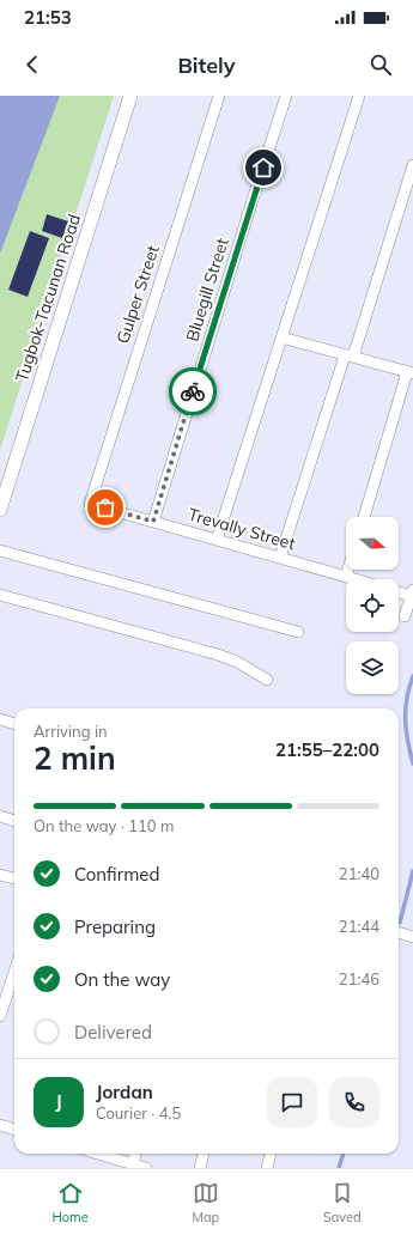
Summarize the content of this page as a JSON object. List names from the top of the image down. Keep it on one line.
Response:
{"streets":{"street":["Bluegill Street","Gulper Street","Tugbok-Tacunan Road","Trevally Street"]},"crossings":[["Bluegill Street","Trevally Street"],["Gulper Street","Trevally Street"]],"north":"right","page":{"status":"21:53","header":"Bitely","heading":["2 min","Arriving in","21:55–22:00"],"panel":["Jordan","Courier · 4.5"],"bar":"On the way · 110 m","list":[["Confirmed","21:40"],["Preparing","21:44"],["On the way","21:46"],"Delivered"],"round":"J","tabs":["Home","Map","Saved"]}}
